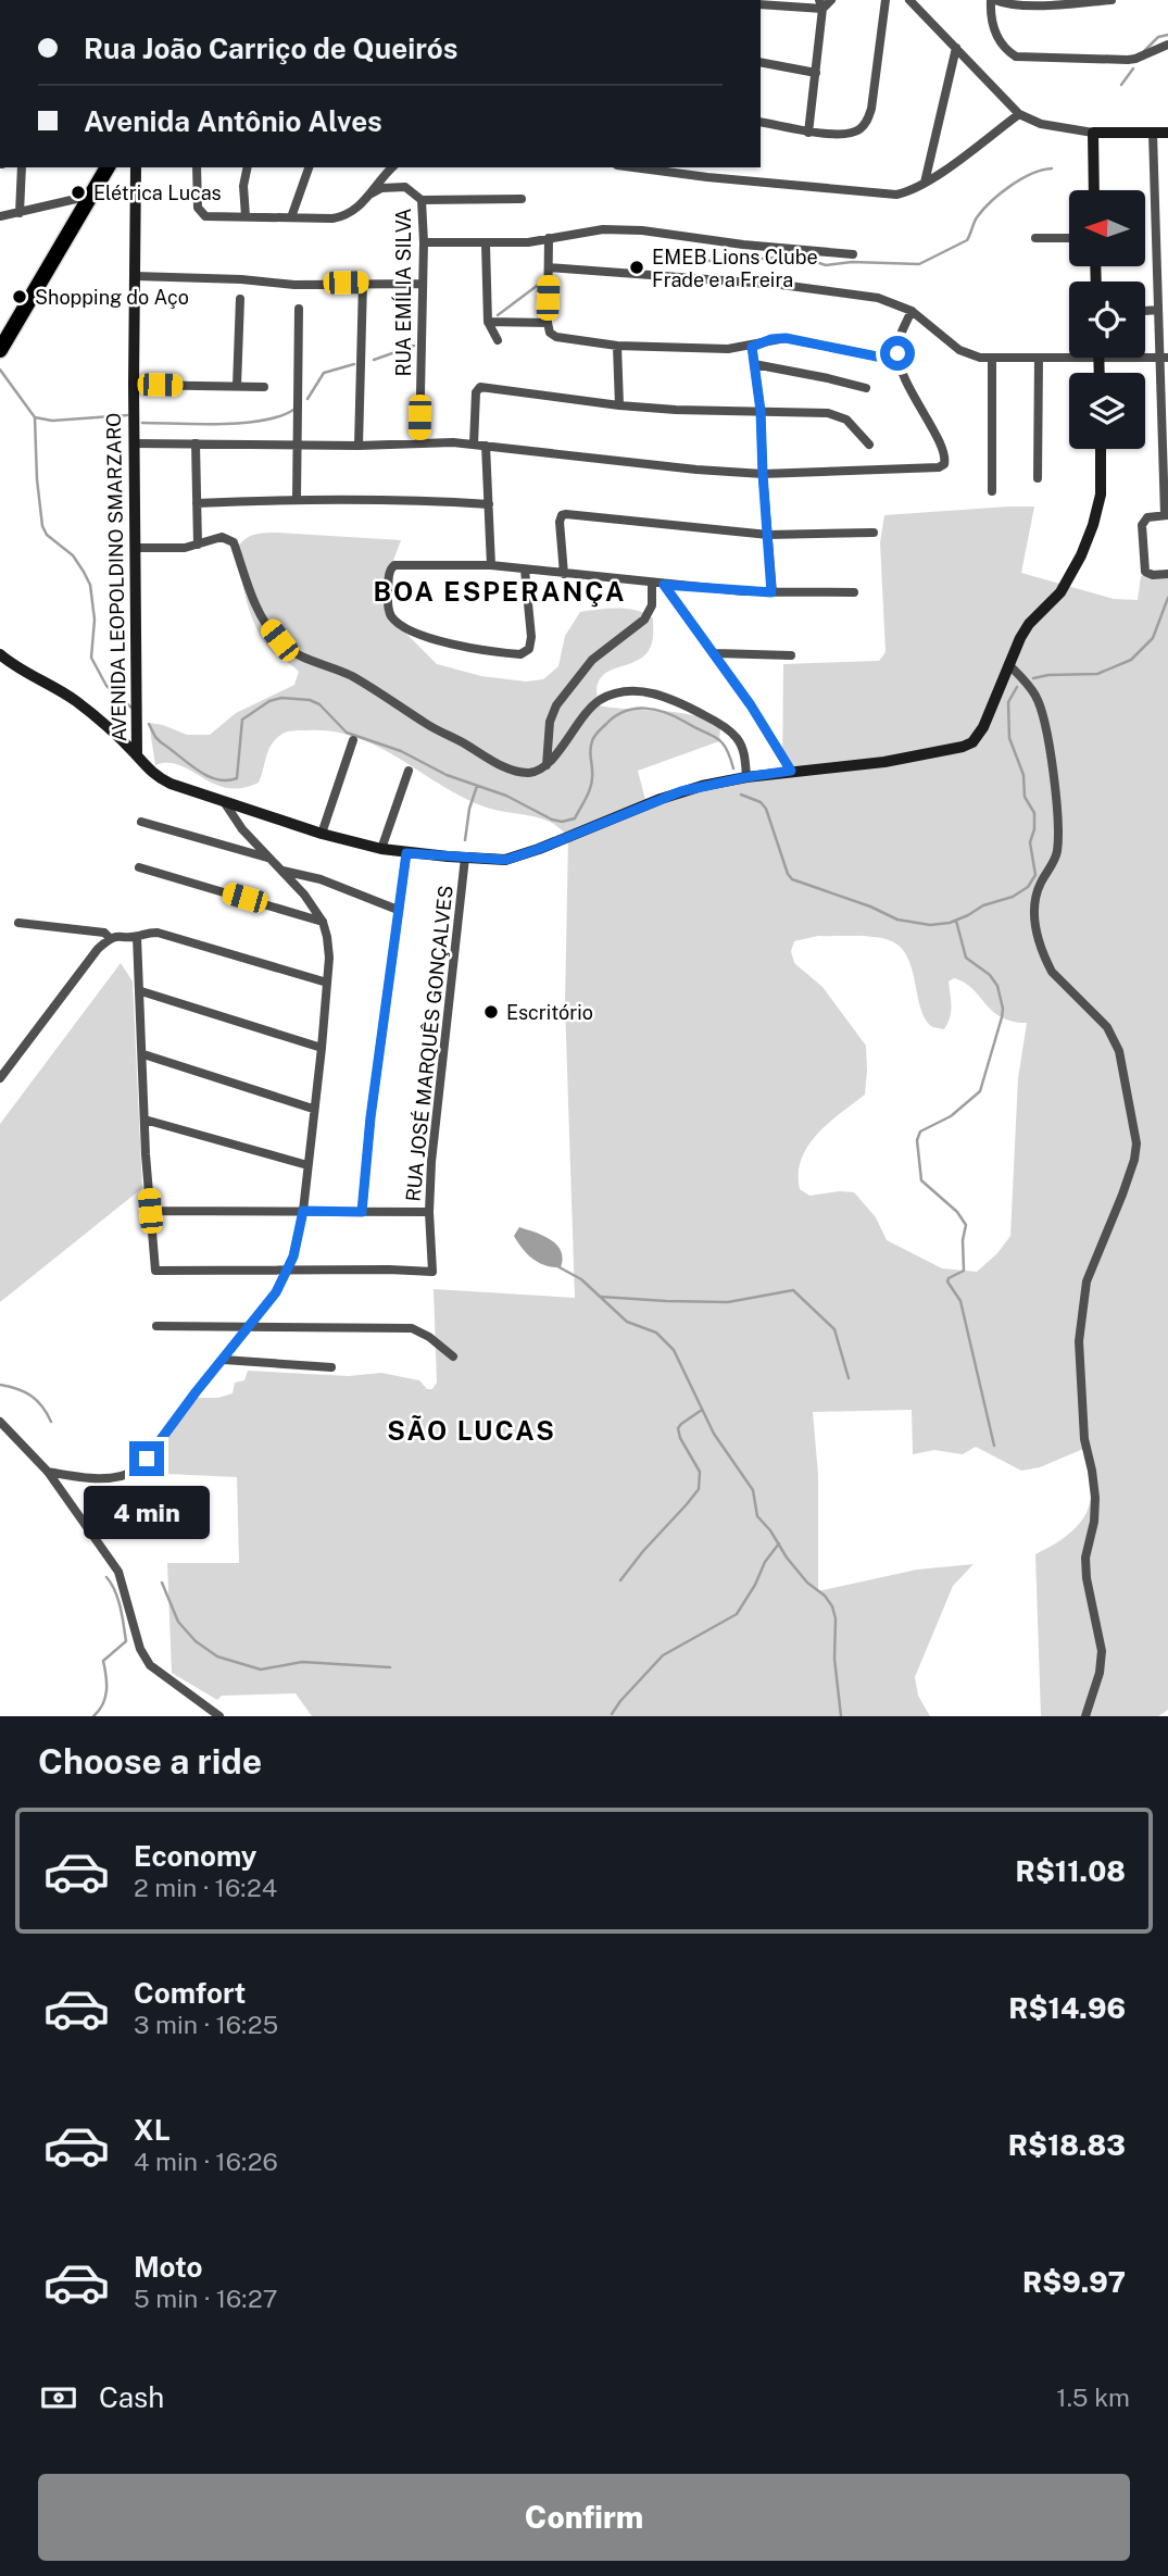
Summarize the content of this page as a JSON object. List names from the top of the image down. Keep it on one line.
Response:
{"streets":{"street":["RUA EMÍLIA SILVA","AVENIDA LEOPOLDINO SMARZARO","RUA JOSÉ MARQUÊS GONÇALVES"]},"crossings":[["AVENIDA LEOPOLDINO SMARZARO","RUA JOSÉ MARQUÊS GONÇALVES"]],"districts":["BOA ESPERANÇA","SÃO LUCAS"],"places":["Elétrica Lucas","EMEB Lions Clube Frade e a Freira","Shopping do Aço","Escritório"],"north":"left","page":{"banner":["Rua João Carriço de Queirós","Avenida Antônio Alves"],"bubble":"4 min","heading":"Choose a ride","list":[{"name":"Economy","note":"2 min · 16:24","value":"R$11.08"},{"name":"Comfort","note":"3 min · 16:25","value":"R$14.96"},{"name":"XL","note":"4 min · 16:26","value":"R$18.83"},{"name":"Moto","note":"5 min · 16:27","value":"R$9.97"}],"pay":["Cash","1.5 km"],"buttons":"Confirm"}}
